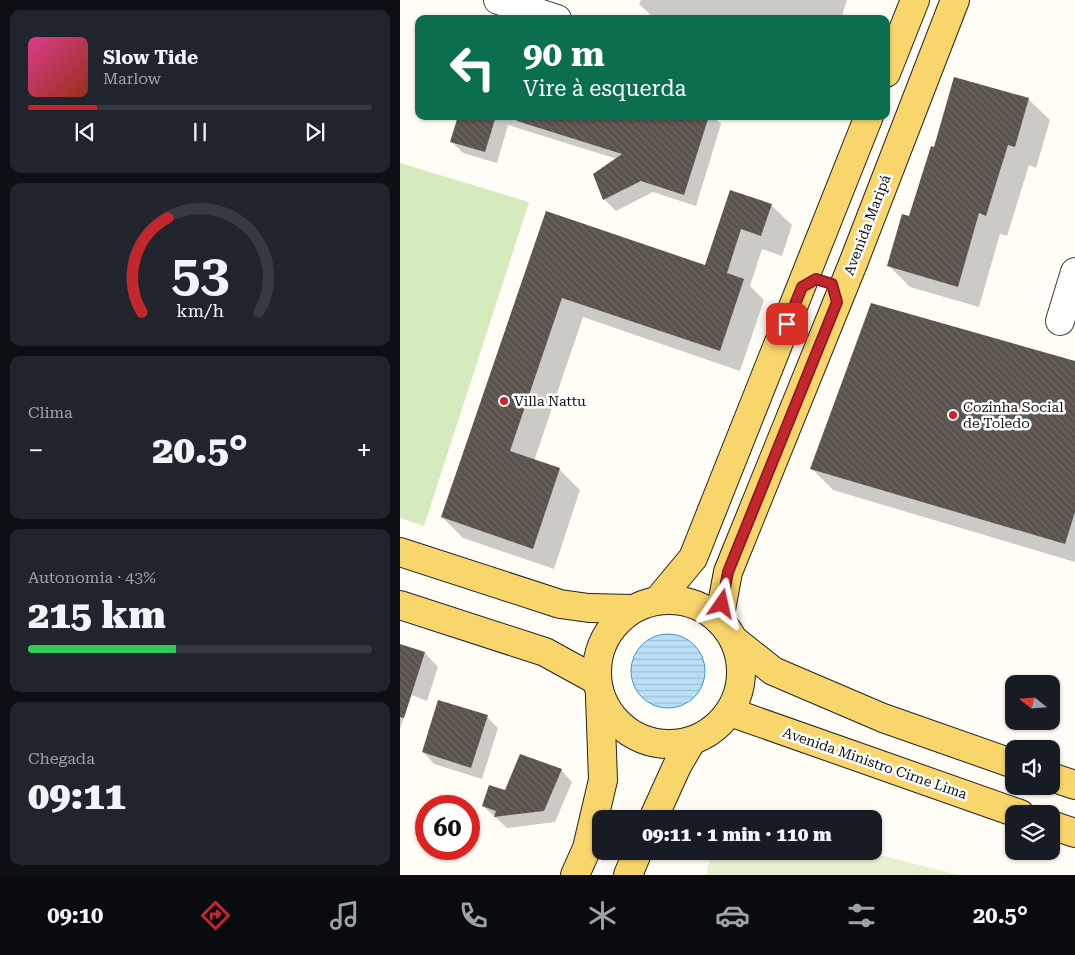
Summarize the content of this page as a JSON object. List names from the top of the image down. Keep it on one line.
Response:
{"streets":{"main road":["Avenida Maripá","Avenida Ministro Cirne Lima"]},"crossings":[["Avenida Maripá","Avenida Ministro Cirne Lima"]],"places":["Villa Nattu","Cozinha Social de Toledo"],"north":"left","page":{"turn":["90 m","Vire à esquerda"],"song":["Slow Tide","Marlow"],"tile":["Clima",["Autonomia · 43%","215 km"],["Chegada","09:11"]],"heat":["−","20.5°","+"],"limit":"60","trip":"09:11 · 1 min · 110 m","tabs":["09:10","20.5°"],"gauge":["53","km/h"]}}
